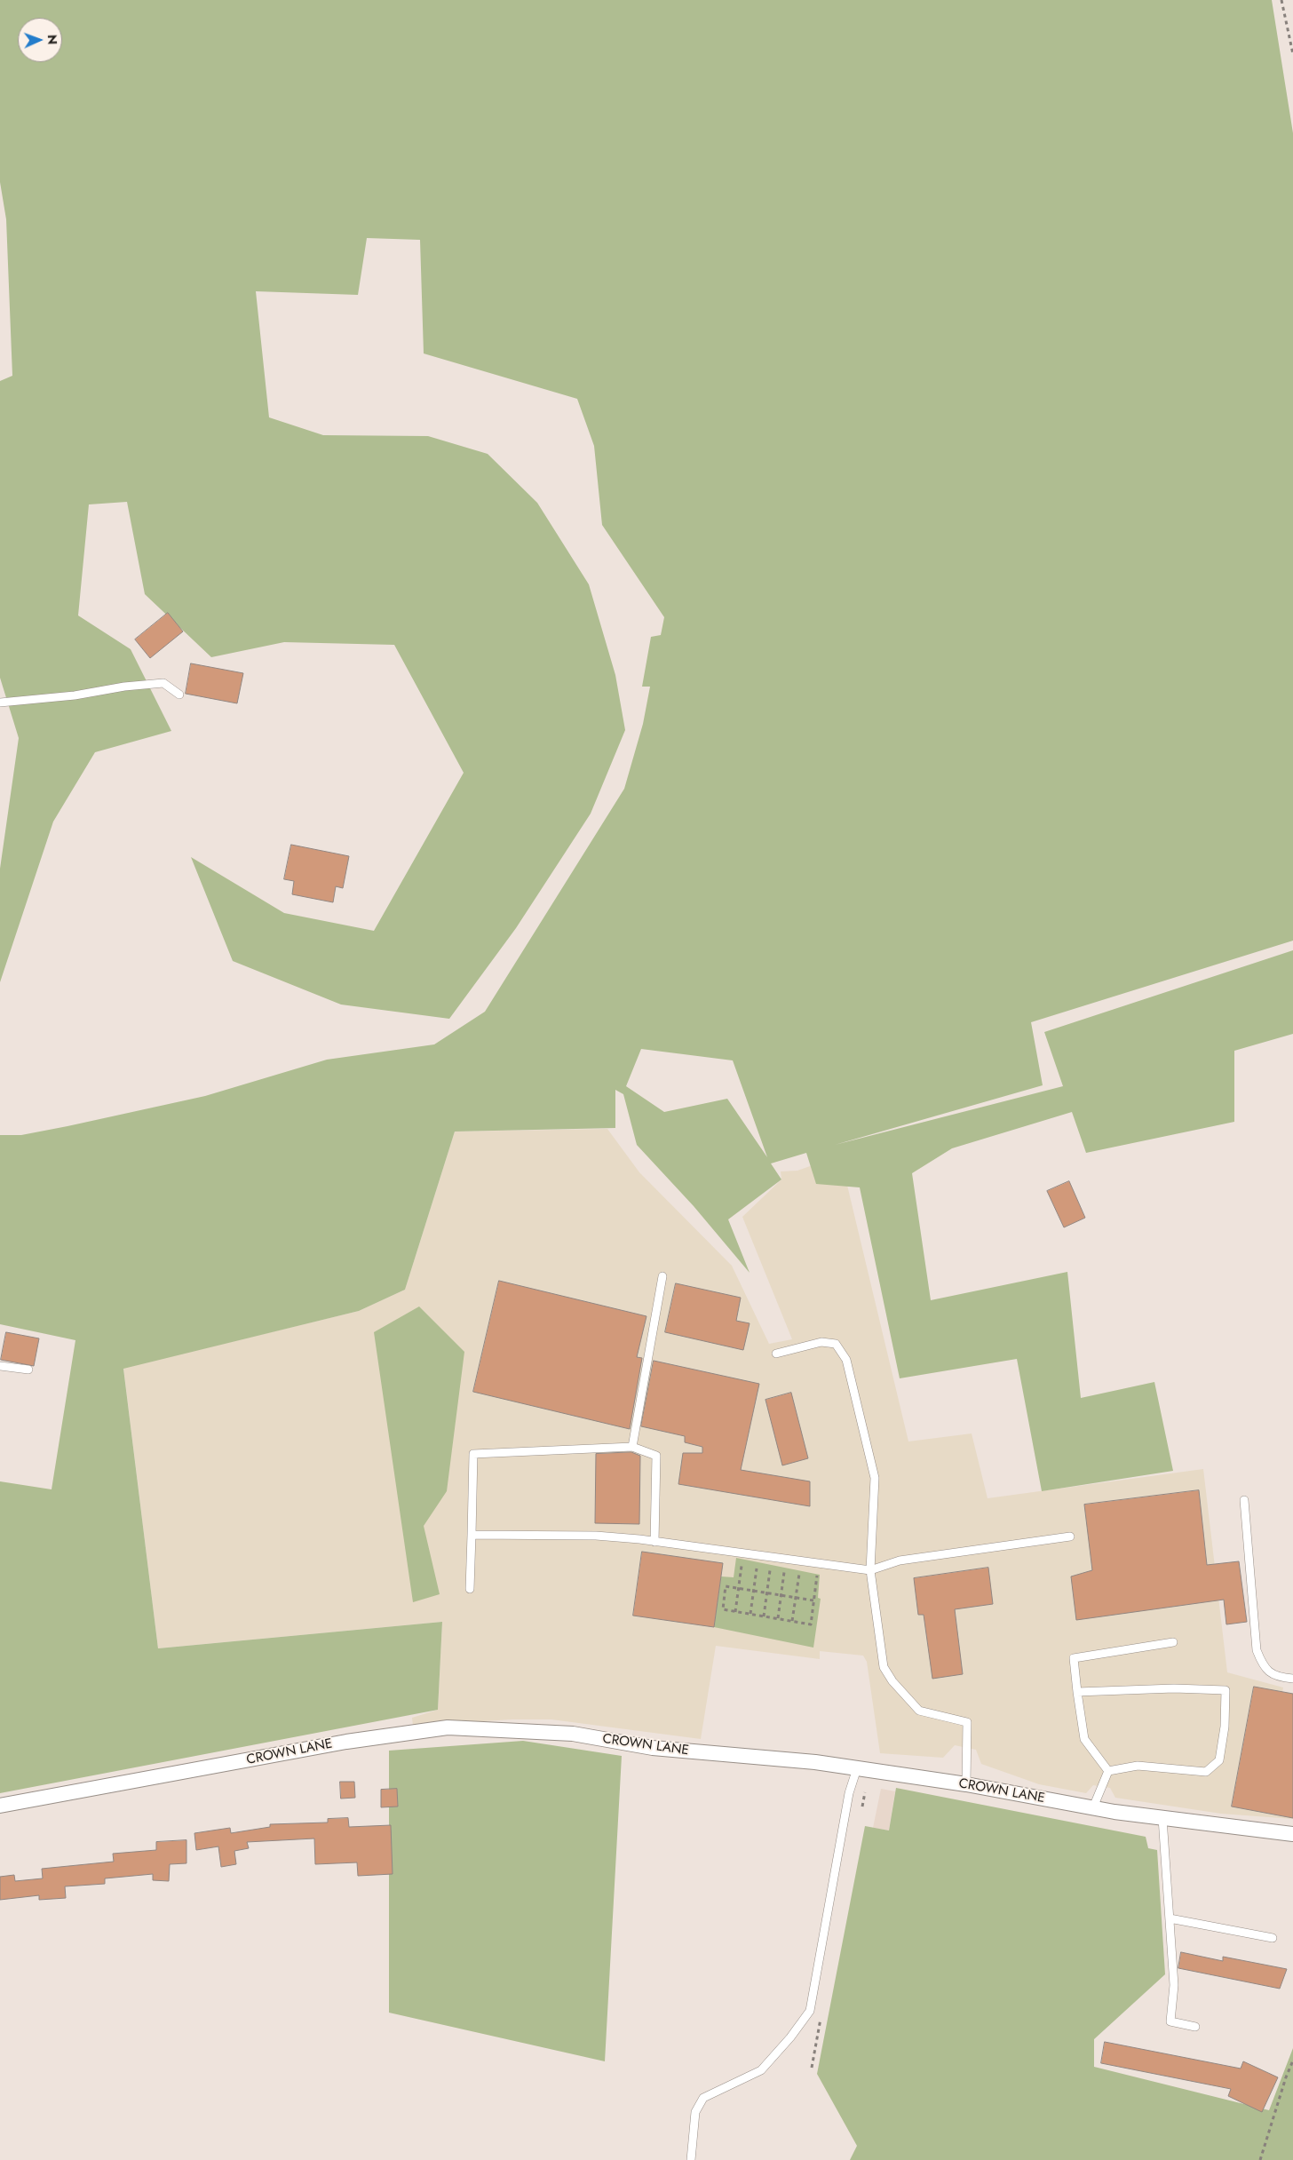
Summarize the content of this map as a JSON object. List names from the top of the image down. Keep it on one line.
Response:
{"streets":{"street":["CROWN LANE"]},"north":"right"}
